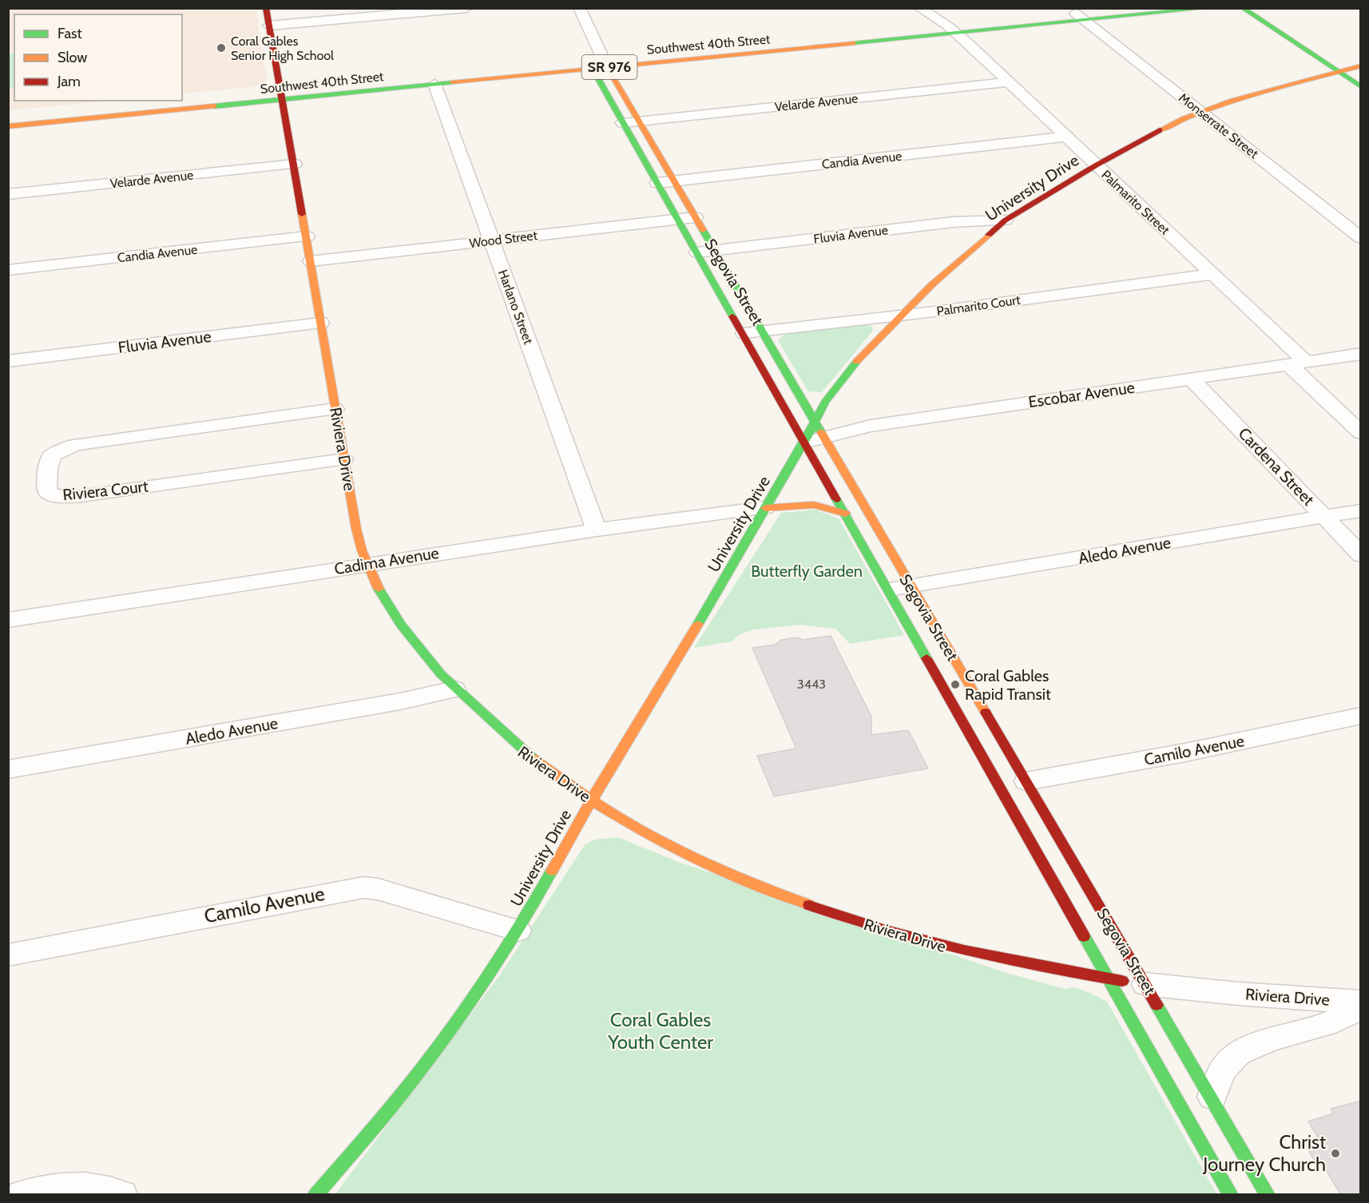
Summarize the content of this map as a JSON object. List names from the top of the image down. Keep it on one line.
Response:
{"streets":{"street":["Southwest 40th Street","SR 976","Velarde Avenue","Monserrate Street","Candia Avenue","University Drive","Palmarito Street","Fluvia Avenue","Wood Street","Segovia Street","Palmarito Court","Harlano Street","Escobar Avenue","Riviera Drive","Cardena Street","Riviera Court","Aledo Avenue","Cadima Avenue","Camilo Avenue"]},"crossings":[["Southwest 40th Street","Monserrate Street"],["Southwest 40th Street","Palmarito Street"],["Southwest 40th Street","Segovia Street"],["Southwest 40th Street","Harlano Street"],["Southwest 40th Street","Riviera Drive"],["Velarde Avenue","Palmarito Street"],["Velarde Avenue","Segovia Street"],["Velarde Avenue","Riviera Drive"],["Monserrate Street","University Drive"],["Candia Avenue","Palmarito Street"],["Candia Avenue","Segovia Street"],["Candia Avenue","Riviera Drive"],["University Drive","Palmarito Street"],["University Drive","Fluvia Avenue"],["University Drive","Segovia Street"],["University Drive","Palmarito Court"],["University Drive","Escobar Avenue"],["University Drive","Riviera Drive"],["University Drive","Cadima Avenue"],["University Drive","Camilo Avenue"],["Palmarito Street","Palmarito Court"],["Palmarito Street","Escobar Avenue"],["Fluvia Avenue","Segovia Street"],["Fluvia Avenue","Riviera Drive"],["Wood Street","Segovia Street"],["Wood Street","Harlano Street"],["Wood Street","Riviera Drive"],["Segovia Street","Palmarito Court"],["Segovia Street","Escobar Avenue"],["Segovia Street","Riviera Drive"],["Segovia Street","Aledo Avenue"],["Segovia Street","Camilo Avenue"],["Harlano Street","Cadima Avenue"],["Escobar Avenue","Cardena Street"],["Riviera Drive","Riviera Court"],["Riviera Drive","Aledo Avenue"],["Riviera Drive","Cadima Avenue"],["Cardena Street","Aledo Avenue"]],"parks":["Butterfly Garden","Coral Gables Youth Center"],"places":["Coral Gables Senior High School","Coral Gables Rapid Transit","Christ Journey Church"],"house_numbers":["3443"],"legend":["Fast","Slow","Jam"]}
